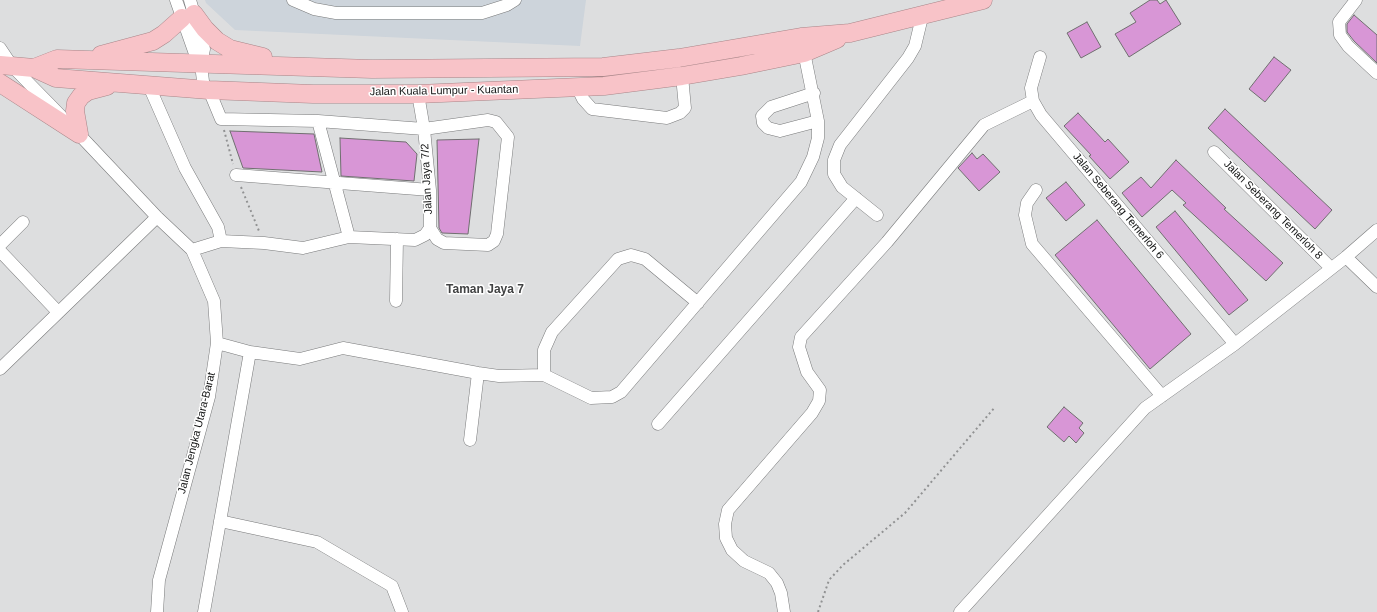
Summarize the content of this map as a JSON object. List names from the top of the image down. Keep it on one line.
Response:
{"streets":{"highway":["Jalan Kuala Lumpur - Kuantan"],"street":["Jalan Jaya 7/2","Jalan Seberang Temerloh 6","Jalan Seberang Temerloh 8","Jalan Jengka Utara-Barat"]},"crossings":[["Jalan Kuala Lumpur - Kuantan","Jalan Jaya 7/2"],["Jalan Kuala Lumpur - Kuantan","Jalan Jengka Utara-Barat"],["Jalan Jaya 7/2","Jalan Jengka Utara-Barat"]],"districts":["Taman Jaya 7"]}
